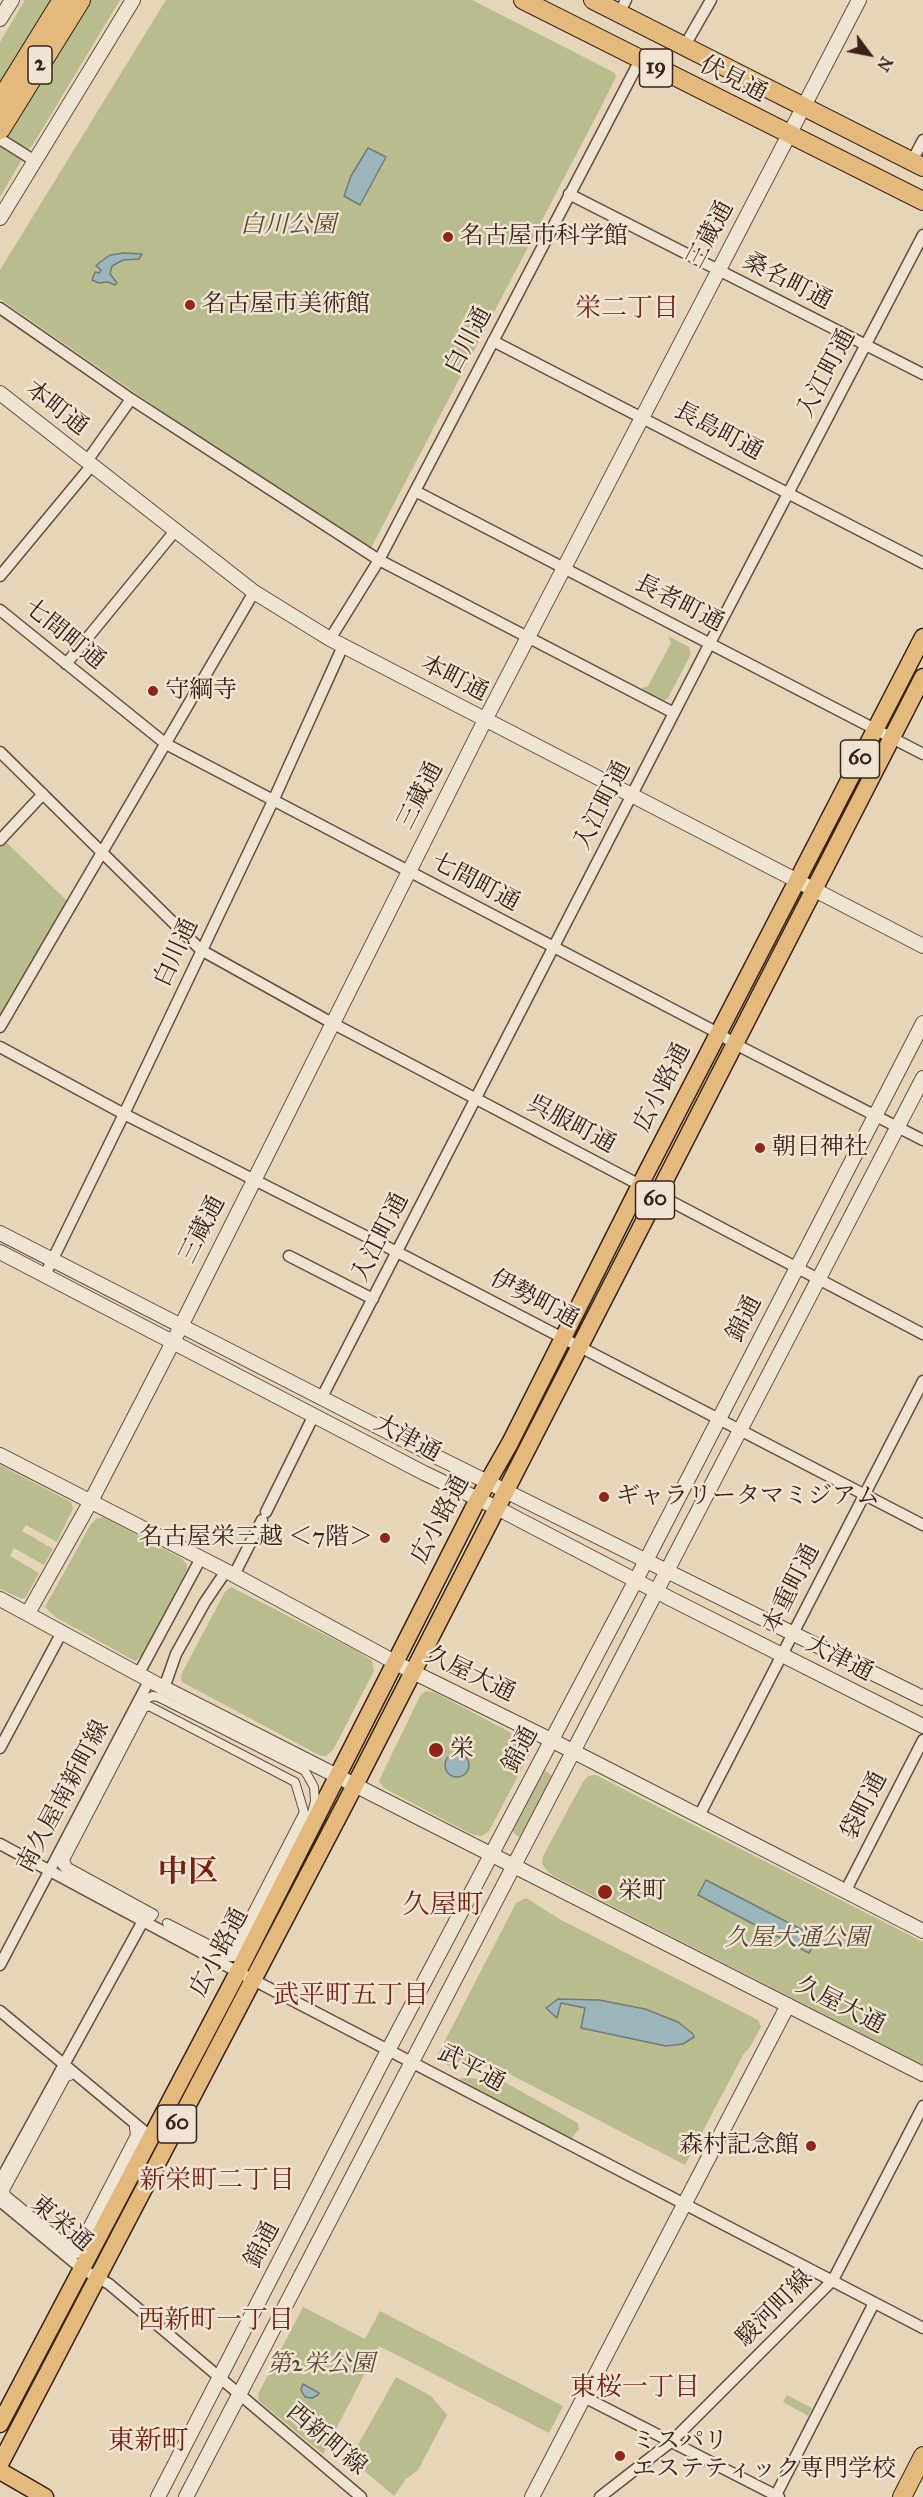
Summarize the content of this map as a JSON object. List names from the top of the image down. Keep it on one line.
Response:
{"streets":{"highway":["2","19","伏見通"],"main road":["60","広小路通"],"street":["三蔵通","桑名町通","白川通","入江町通","本町通","長島町通","長者町通","七間町通","呉服町通","伊勢町通","錦通","大津通","本重町通","久屋大通","南久屋南新町線","袋町通","武平通","東栄通","駿河町線","西新町線"]},"crossings":[["伏見通","三蔵通"],["伏見通","白川通"],["三蔵通","桑名町通"],["三蔵通","本町通"],["三蔵通","長島町通"],["三蔵通","長者町通"],["三蔵通","七間町通"],["三蔵通","呉服町通"],["三蔵通","伊勢町通"],["三蔵通","大津通"],["三蔵通","久屋大通"],["桑名町通","白川通"],["桑名町通","入江町通"],["白川通","本町通"],["白川通","長島町通"],["白川通","長者町通"],["白川通","七間町通"],["白川通","呉服町通"],["白川通","伊勢町通"],["白川通","大津通"],["入江町通","本町通"],["入江町通","長島町通"],["入江町通","長者町通"],["入江町通","七間町通"],["入江町通","呉服町通"],["入江町通","伊勢町通"],["入江町通","大津通"],["本町通","広小路通"],["長者町通","広小路通"],["七間町通","広小路通"],["七間町通","錦通"],["広小路通","呉服町通"],["広小路通","伊勢町通"],["広小路通","大津通"],["広小路通","久屋大通"],["広小路通","武平通"],["広小路通","東栄通"],["広小路通","西新町線"],["呉服町通","錦通"],["伊勢町通","錦通"],["伊勢町通","本重町通"],["錦通","大津通"],["錦通","久屋大通"],["錦通","武平通"],["錦通","西新町線"],["大津通","本重町通"],["本重町通","久屋大通"],["久屋大通","南久屋南新町線"],["久屋大通","袋町通"],["南久屋南新町線","武平通"],["武平通","駿河町線"],["東栄通","西新町線"]],"districts":["栄二丁目","中区","久屋町","武平町五丁目","新栄町二丁目","西新町一丁目","東桜一丁目","東新町"],"parks":["白川公園","久屋大通公園","第2栄公園"],"places":["名古屋市科学館","名古屋市美術館","守綱寺","朝日神社","ギャラリータマミジアム","名古屋栄三越 ＜7階＞","栄","栄町","森村記念館","ミスパリ エステティック専門学校"],"north":"bottom right"}
